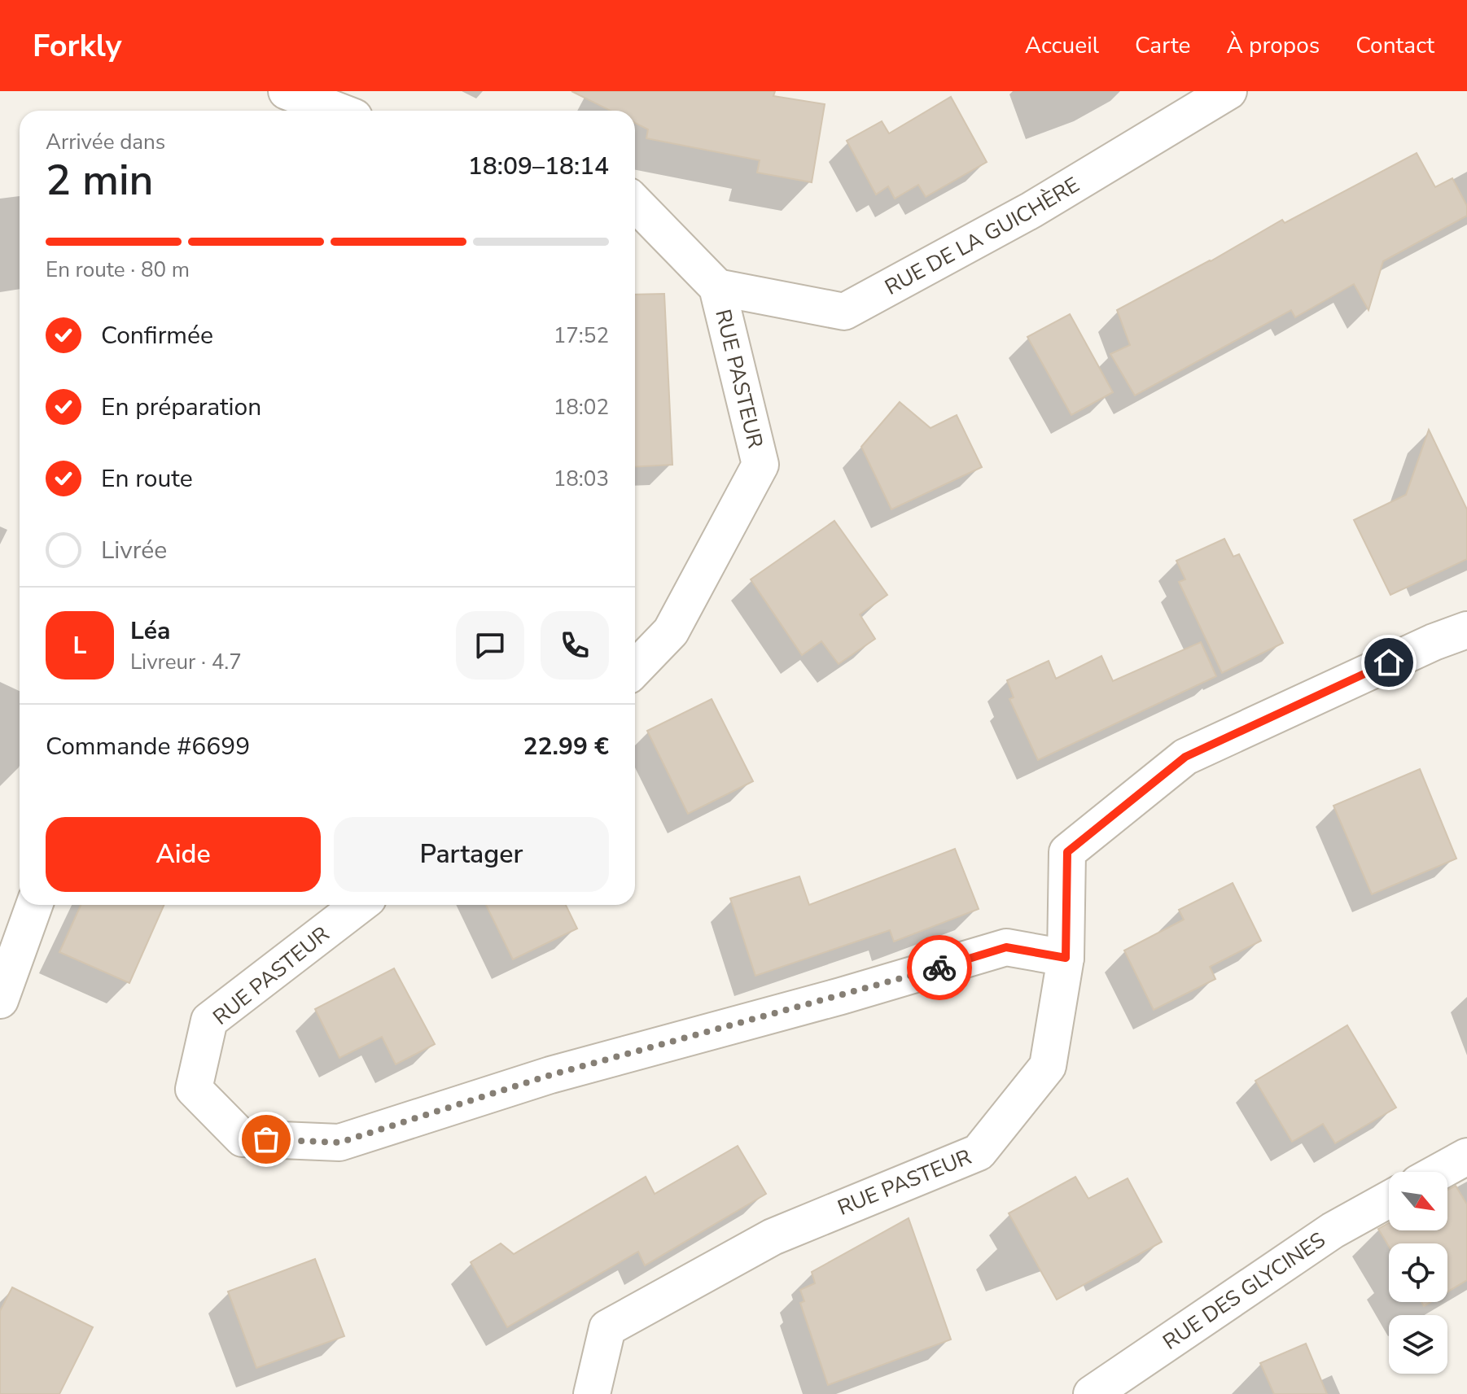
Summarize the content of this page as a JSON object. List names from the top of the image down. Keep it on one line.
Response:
{"streets":{"street":["RUE DE LA GUICHÈRE","RUE PASTEUR","RUE DES GLYCINES"]},"crossings":[["RUE DE LA GUICHÈRE","RUE PASTEUR"]],"north":"bottom right","page":{"header":"Forkly","nav":["Accueil","Carte","À propos","Contact"],"heading":["2 min","Arrivée dans","18:09–18:14"],"panel":["Léa","Livreur · 4.7","Commande #6699","22.99 €"],"bar":"En route · 80 m","list":[["Confirmée","17:52"],["En préparation","18:02"],["En route","18:03"],"Livrée"],"round":"L","buttons":["Aide","Partager"]}}
